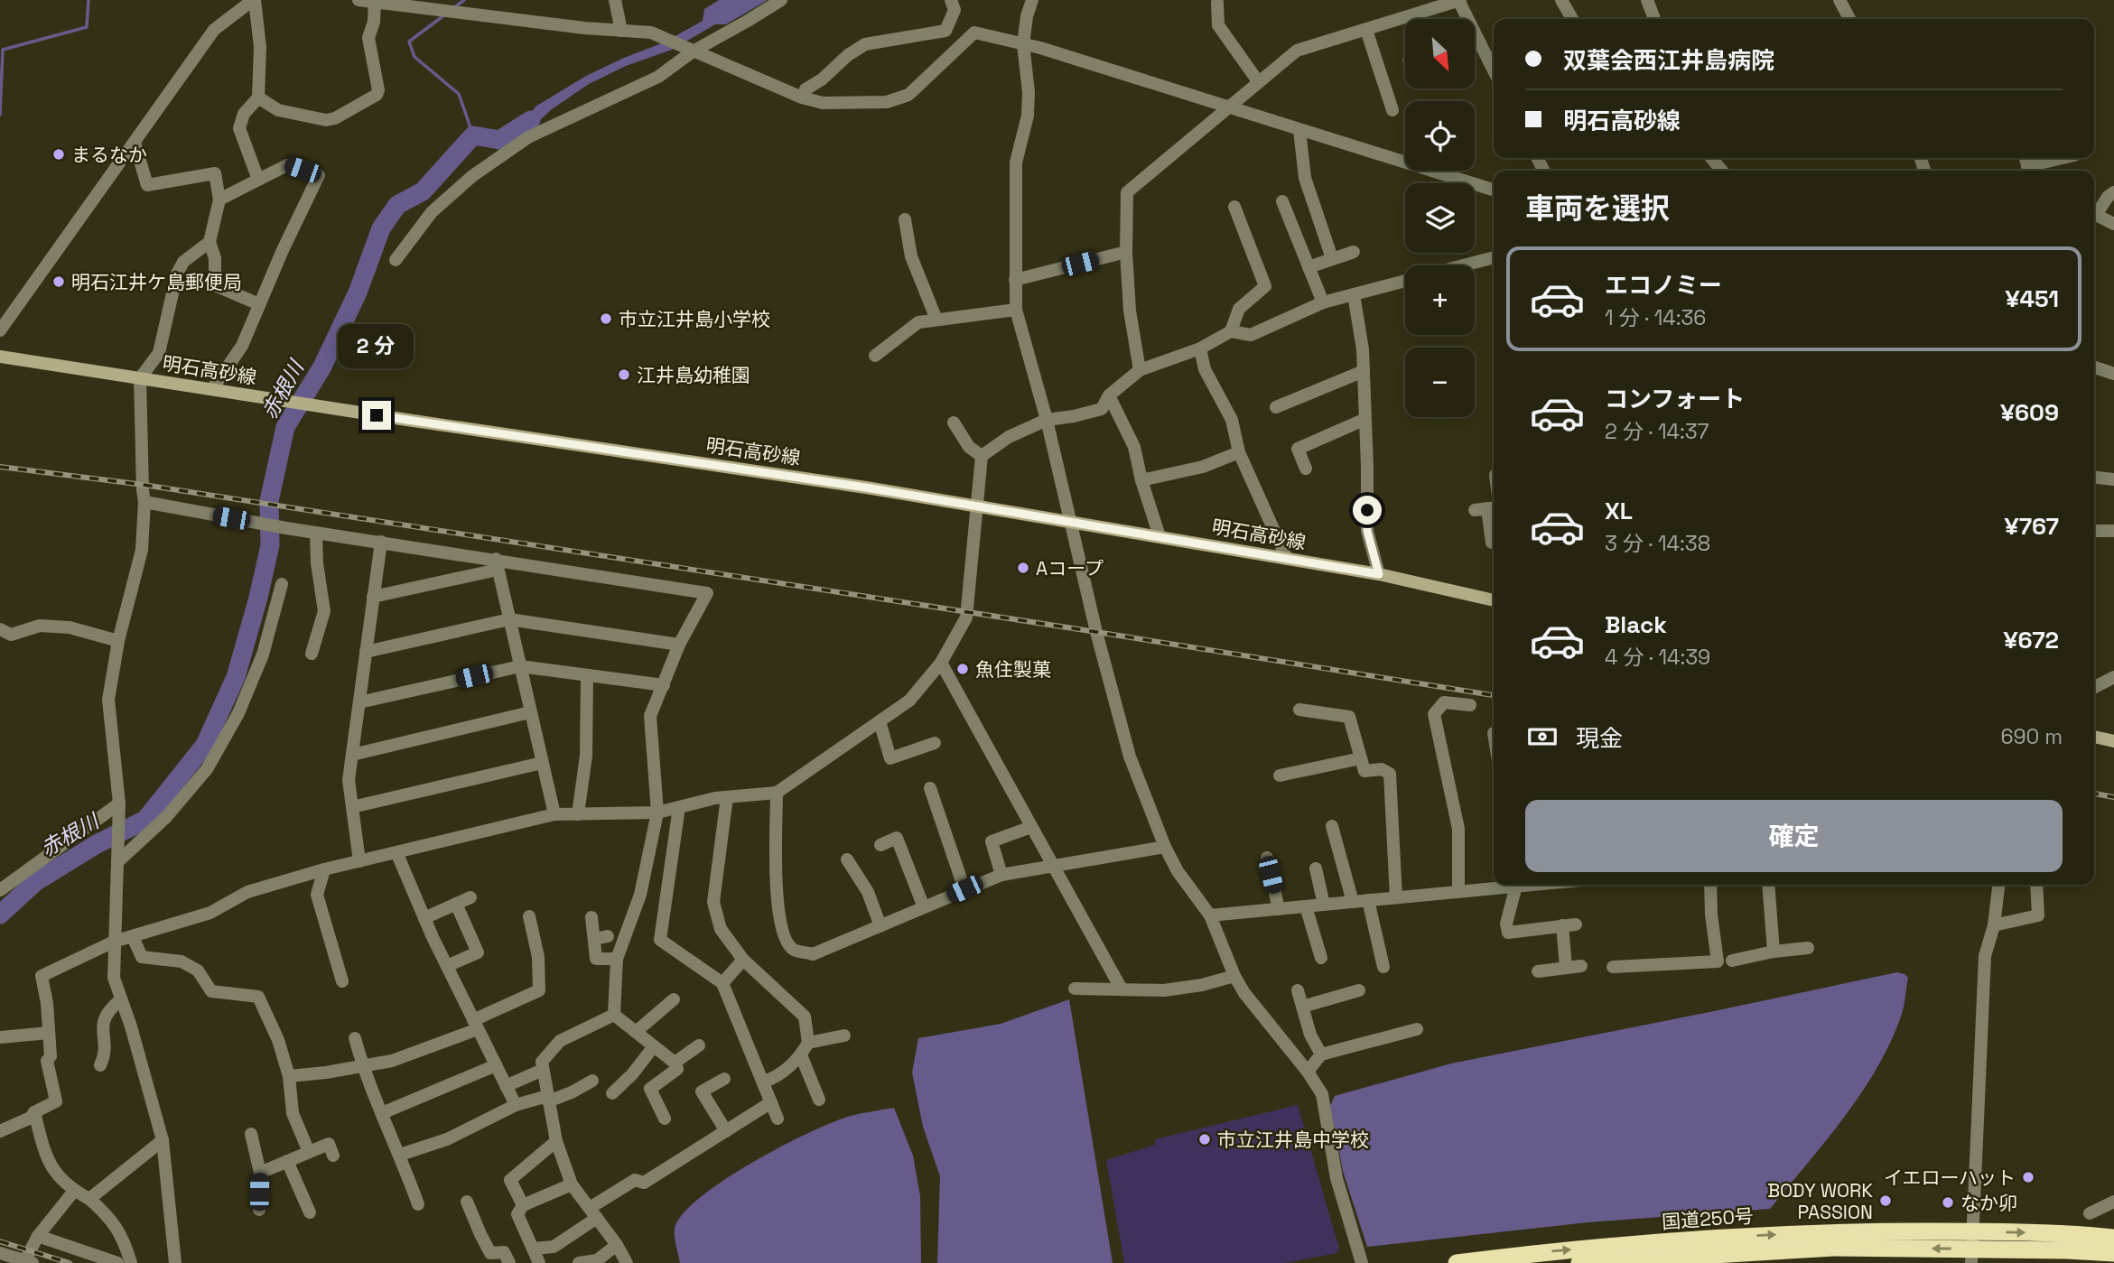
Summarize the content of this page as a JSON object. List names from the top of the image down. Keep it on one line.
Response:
{"streets":{"highway":["国道250号"],"main road":["明石高砂線"]},"water":["赤根川"],"places":["まるなか","明石江井ケ島郵便局","市立江井島小学校","江井島幼稚園","Aコープ","魚住製菓","市立江井島中学校","イエローハット","BODY WORK PASSION","なか卯"],"north":"bottom right","page":{"map_buttons":["+","−"],"banner":["双葉会西江井島病院","明石高砂線"],"heading":"車両を選択","list":[{"name":"エコノミー","note":"1 分 · 14:36","value":"¥451"},{"name":"コンフォート","note":"2 分 · 14:37","value":"¥609"},{"name":"XL","note":"3 分 · 14:38","value":"¥767"},{"name":"Black","note":"4 分 · 14:39","value":"¥672"}],"bubble":"2 分","pay":["現金","690 m"],"buttons":"確定"}}
